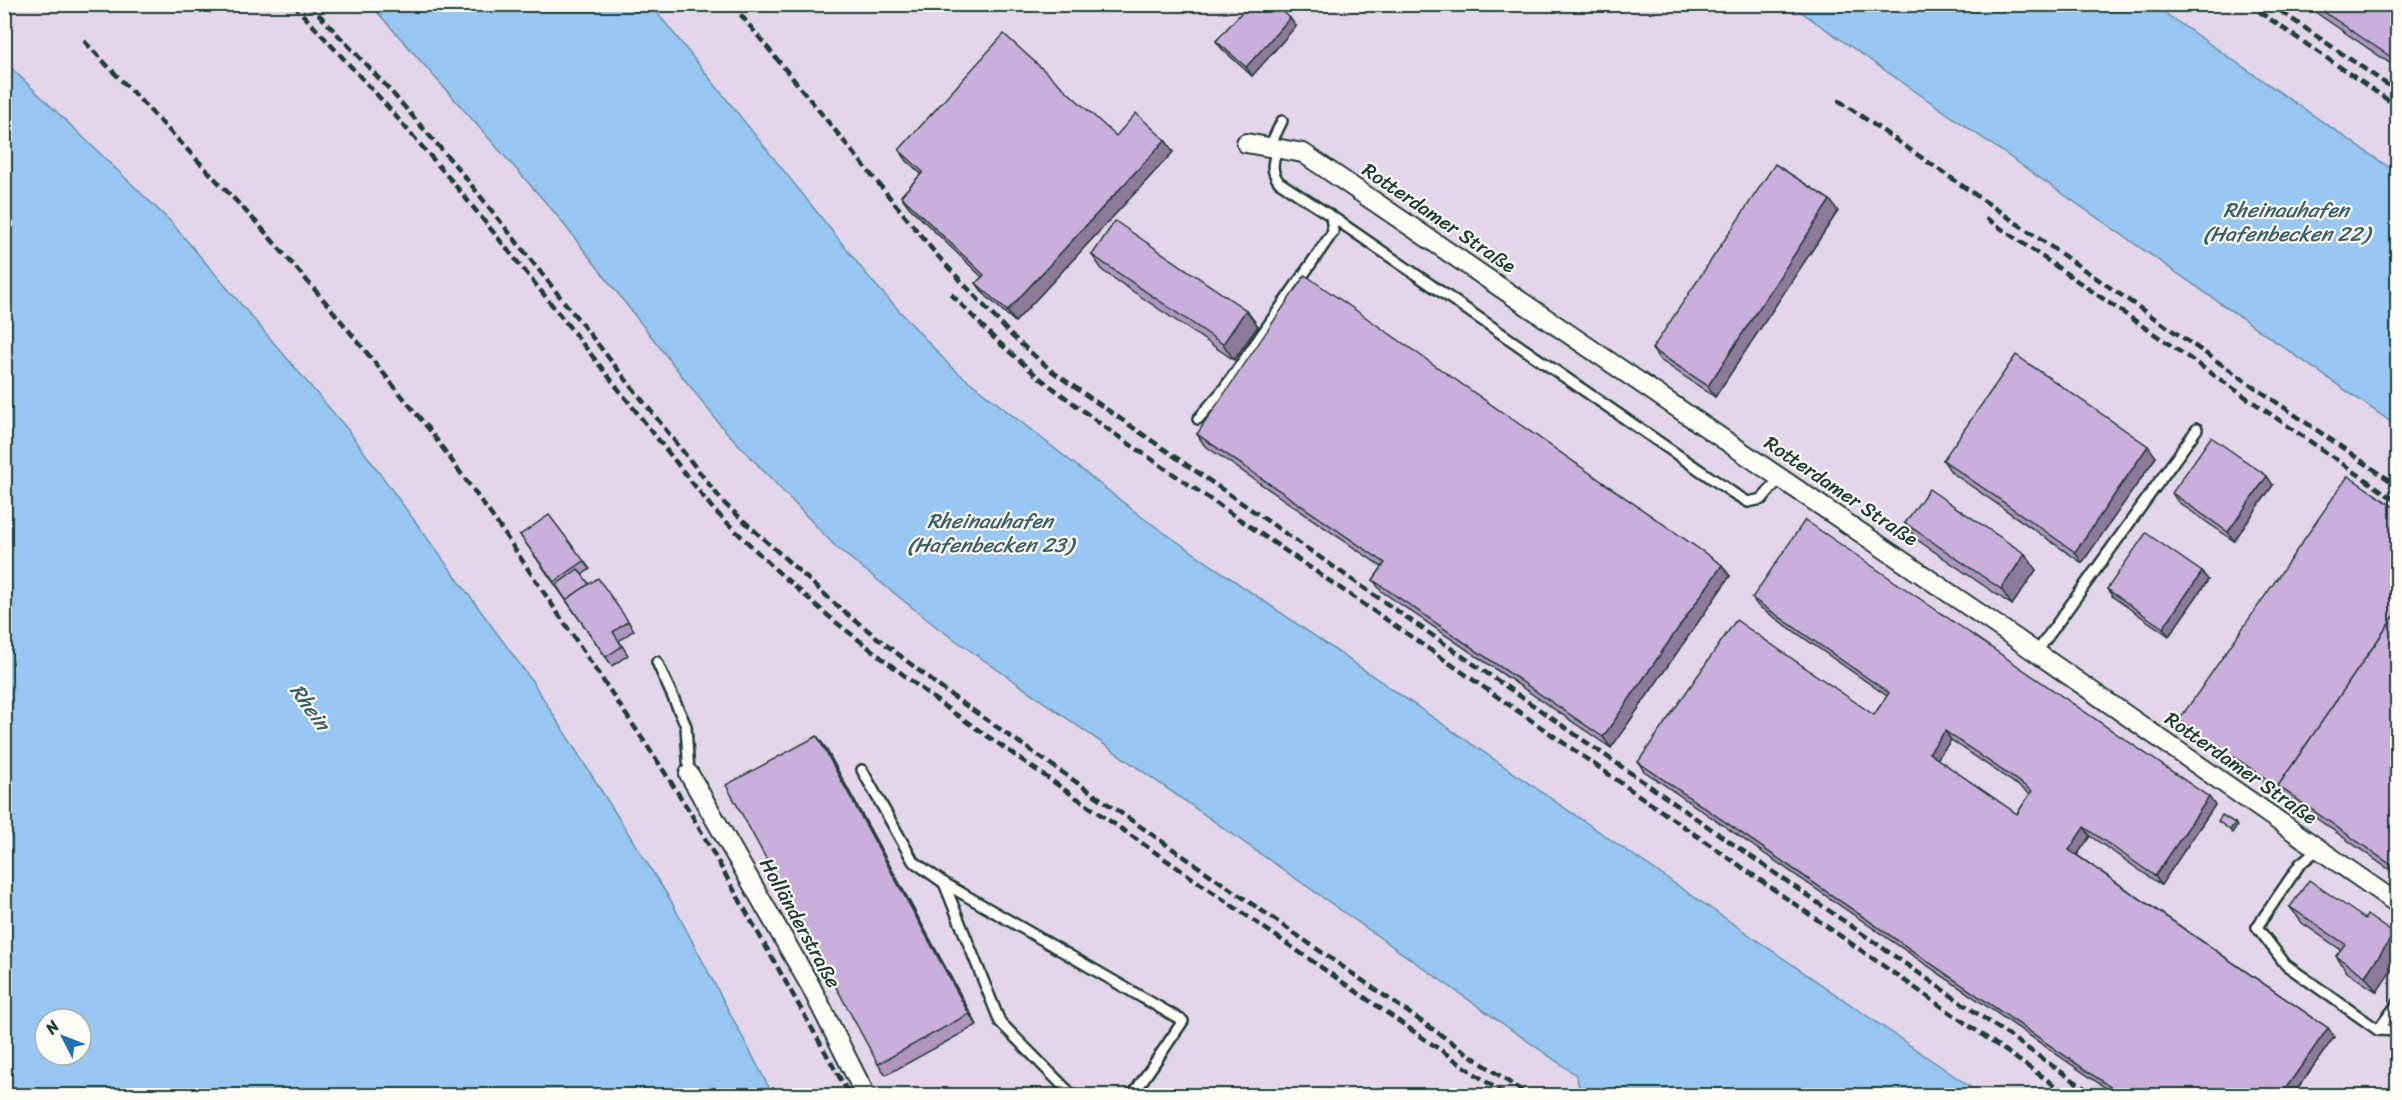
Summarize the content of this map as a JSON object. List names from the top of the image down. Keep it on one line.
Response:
{"streets":{"street":["Rotterdamer Straße","Holländerstraße"]},"water":["Rheinauhafen (Hafenbecken 22)","Rheinauhafen (Hafenbecken 23)","Rhein"],"north":"top left"}
